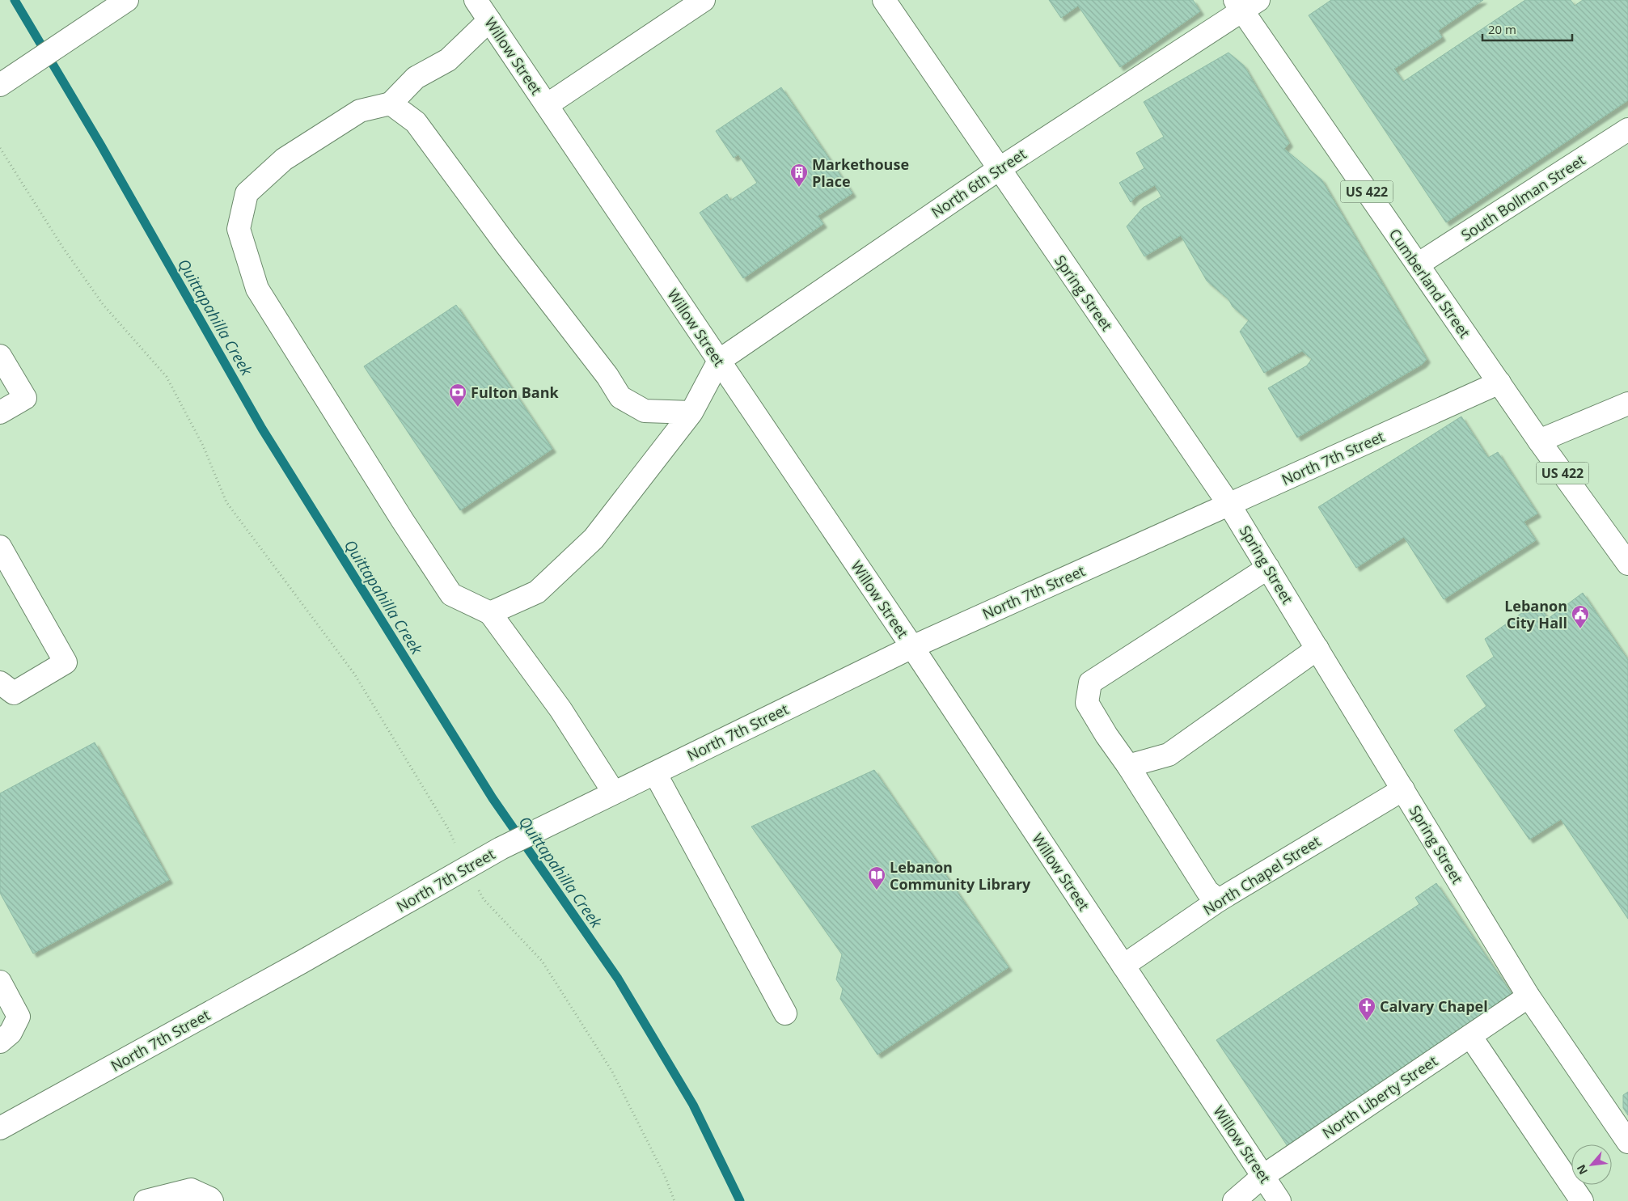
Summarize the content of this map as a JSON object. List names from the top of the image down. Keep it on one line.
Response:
{"streets":{"main road":["Willow Street","North 6th Street","US 422","South Bollman Street","Cumberland Street","Spring Street","North 7th Street","North Chapel Street","North Liberty Street"]},"crossings":[["Willow Street","North 6th Street"],["Willow Street","North 7th Street"],["Willow Street","North Chapel Street"],["Willow Street","North Liberty Street"],["North 6th Street","Cumberland Street"],["North 6th Street","Spring Street"],["South Bollman Street","Cumberland Street"],["Cumberland Street","North 7th Street"],["Spring Street","North 7th Street"],["Spring Street","North Chapel Street"],["Spring Street","North Liberty Street"]],"water":["Quittapahilla Creek"],"places":{"building":["Markethouse Place"],"bank":["Fulton Bank"],"public building":["Lebanon City Hall"],"library":["Lebanon Community Library"],"church":["Calvary Chapel"]},"scale_bar":"20 m","north":"bottom left"}
